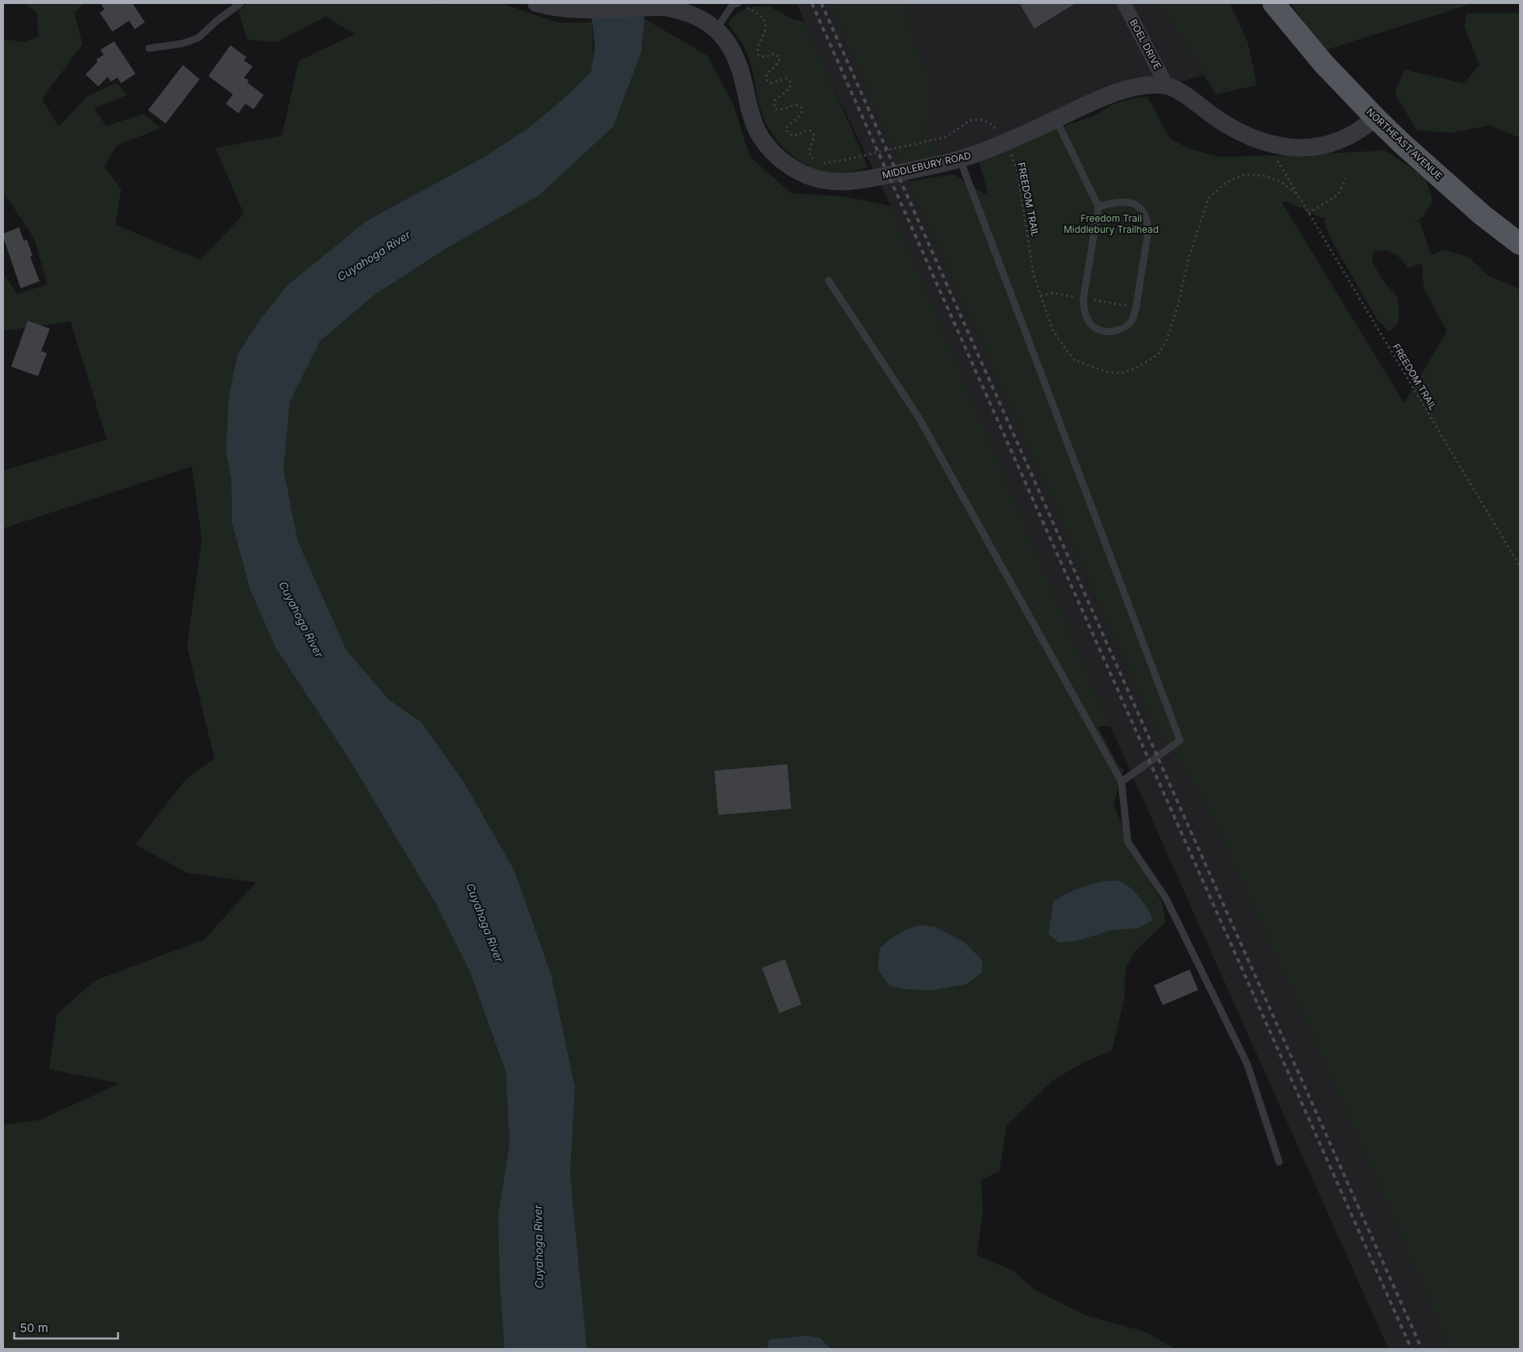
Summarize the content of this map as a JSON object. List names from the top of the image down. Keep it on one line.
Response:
{"streets":{"main road":["NORTHEAST AVENUE"],"street":["BOEL DRIVE","MIDDLEBURY ROAD"],"path":["FREEDOM TRAIL"]},"crossings":[["BOEL DRIVE","MIDDLEBURY ROAD"],["NORTHEAST AVENUE","MIDDLEBURY ROAD"],["MIDDLEBURY ROAD","FREEDOM TRAIL"]],"water":["Cuyahoga River"],"parks":["Freedom Trail Middlebury Trailhead"],"scale_bar":"50 m"}
